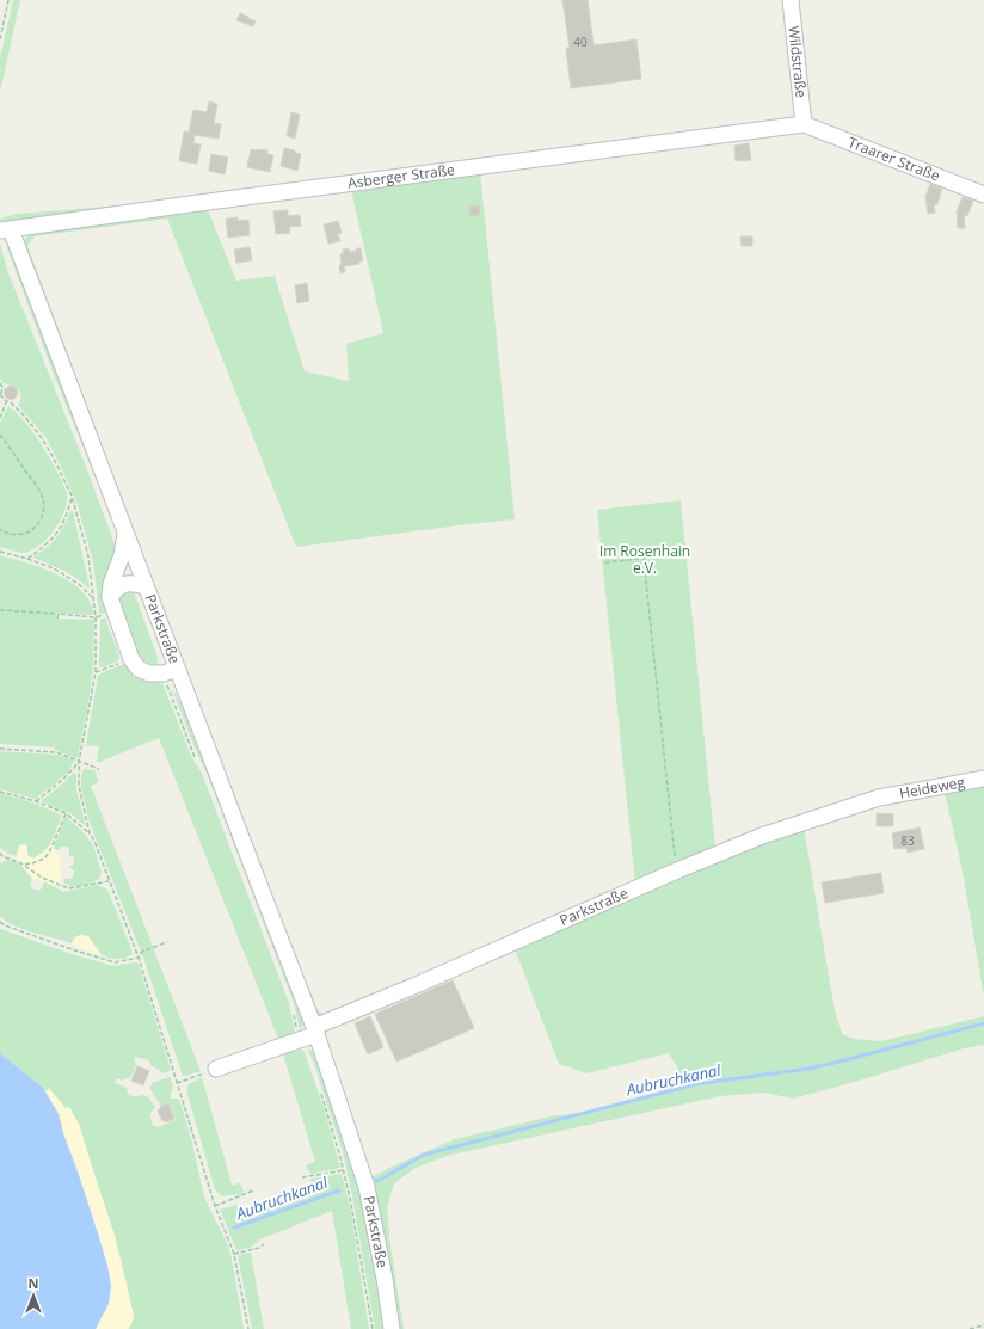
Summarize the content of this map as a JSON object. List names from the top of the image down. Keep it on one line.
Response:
{"streets":{"street":["Wildstraße","Traarer Straße","Asberger Straße","Parkstraße","Heideweg"]},"crossings":[["Wildstraße","Traarer Straße"],["Wildstraße","Asberger Straße"],["Traarer Straße","Asberger Straße"],["Asberger Straße","Parkstraße"],["Parkstraße","Heideweg"]],"water":["Aubruchkanal"],"parks":["Im Rosenhain e.V."],"house_numbers":["40","83"],"north":"top"}
